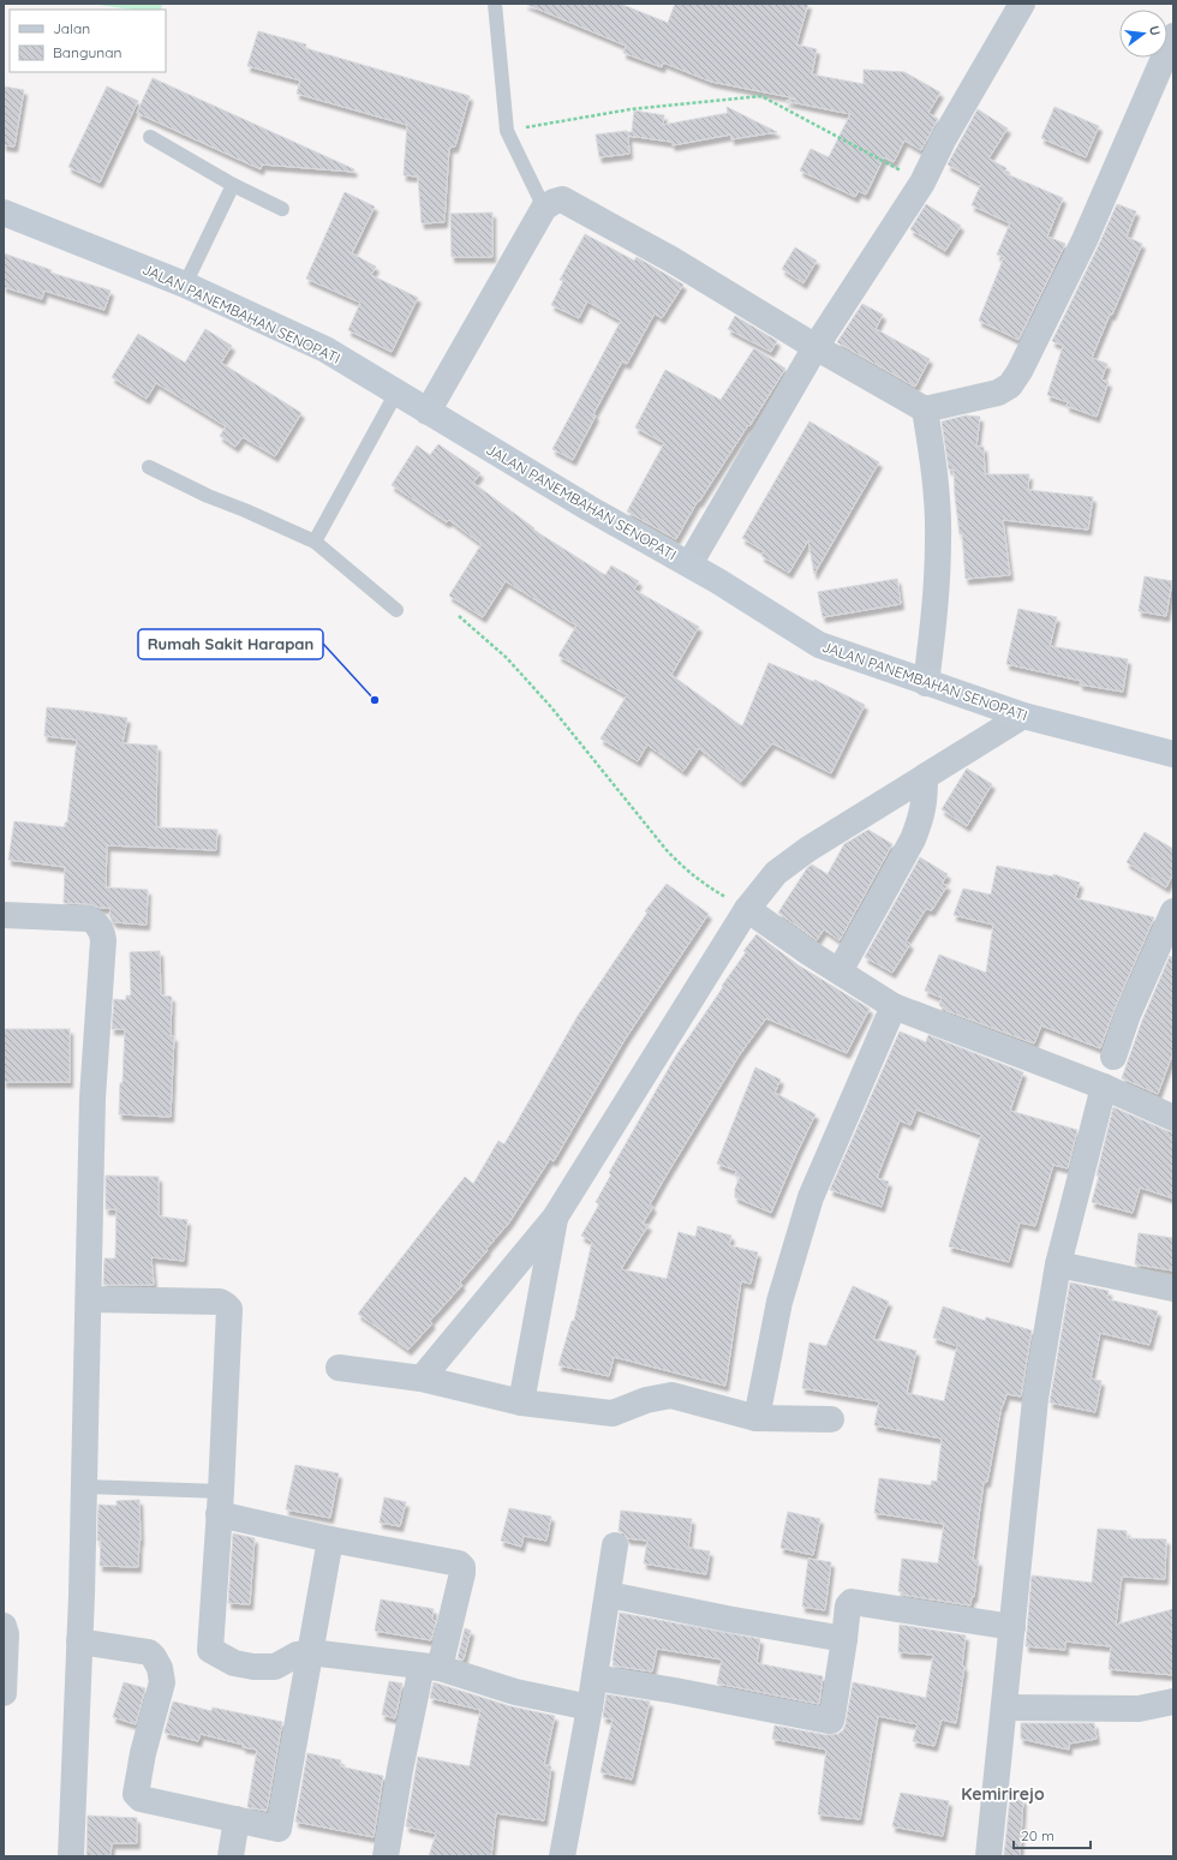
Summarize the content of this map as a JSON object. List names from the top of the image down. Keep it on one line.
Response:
{"streets":{"main road":["JALAN PANEMBAHAN SENOPATI"]},"districts":["Kemirirejo"],"places":["Rumah Sakit Harapan"],"legend":["Jalan","Bangunan"],"scale_bar":"20 m","north":"right"}
